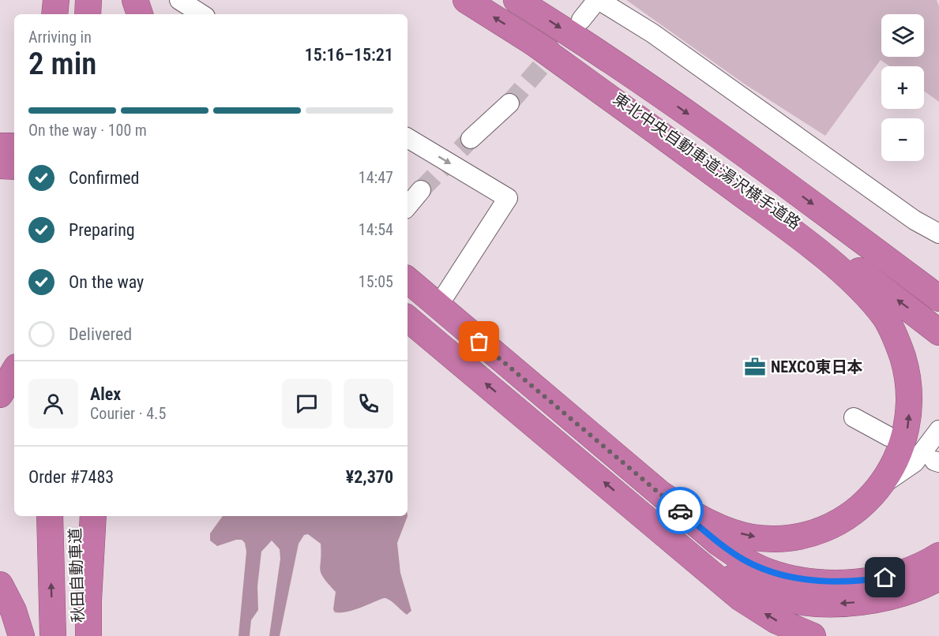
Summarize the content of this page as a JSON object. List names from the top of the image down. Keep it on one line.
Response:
{"streets":{"highway":["東北中央自動車道;湯沢横手道路","秋田自動車道"]},"places":{"office":["NEXCO東日本"]},"page":{"map_buttons":["+","−"],"heading":["2 min","Arriving in","15:16–15:21"],"panel":["Alex","Courier · 4.5","Order #7483","¥2,370"],"bar":"On the way · 100 m","list":[["Confirmed","14:47"],["Preparing","14:54"],["On the way","15:05"],"Delivered"]}}
